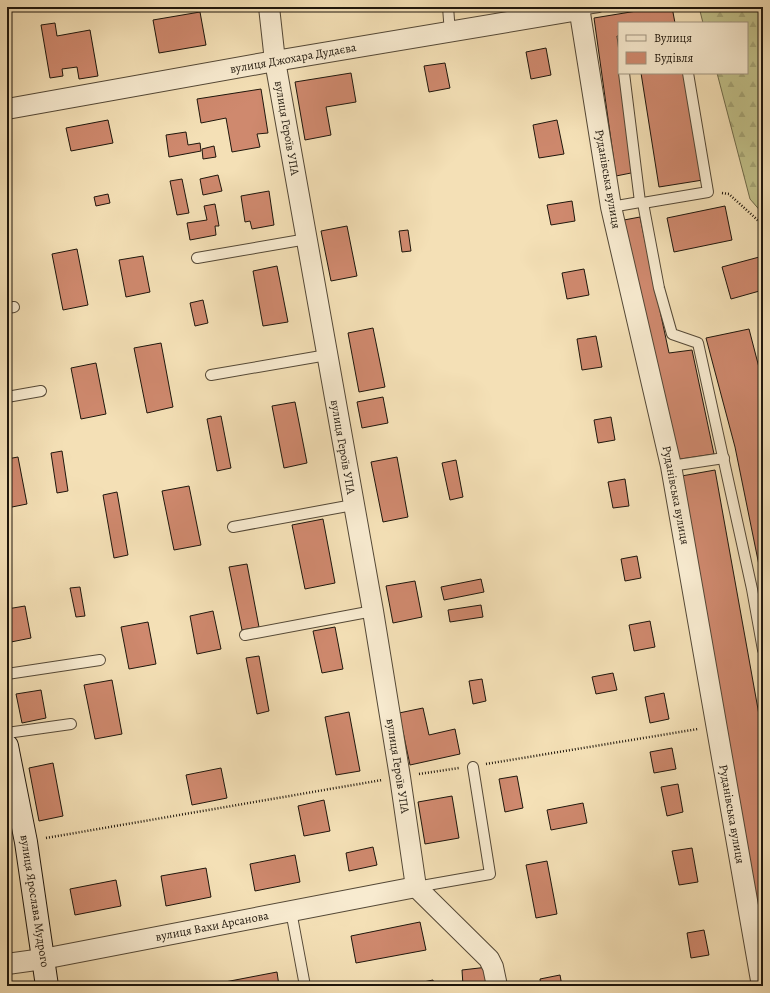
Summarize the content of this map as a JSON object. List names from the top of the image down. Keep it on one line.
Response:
{"streets":{"street":["вулиця Джохара Дудаєва","вулиця Героїв УПА","Руданівська вулиця","вулиця Ярослава Мудрого","вулиця Вахи Арсанова"]},"crossings":[["вулиця Джохара Дудаєва","вулиця Героїв УПА"],["вулиця Джохара Дудаєва","Руданівська вулиця"],["вулиця Героїв УПА","вулиця Вахи Арсанова"],["вулиця Ярослава Мудрого","вулиця Вахи Арсанова"]],"legend":["Вулиця","Будівля"]}
